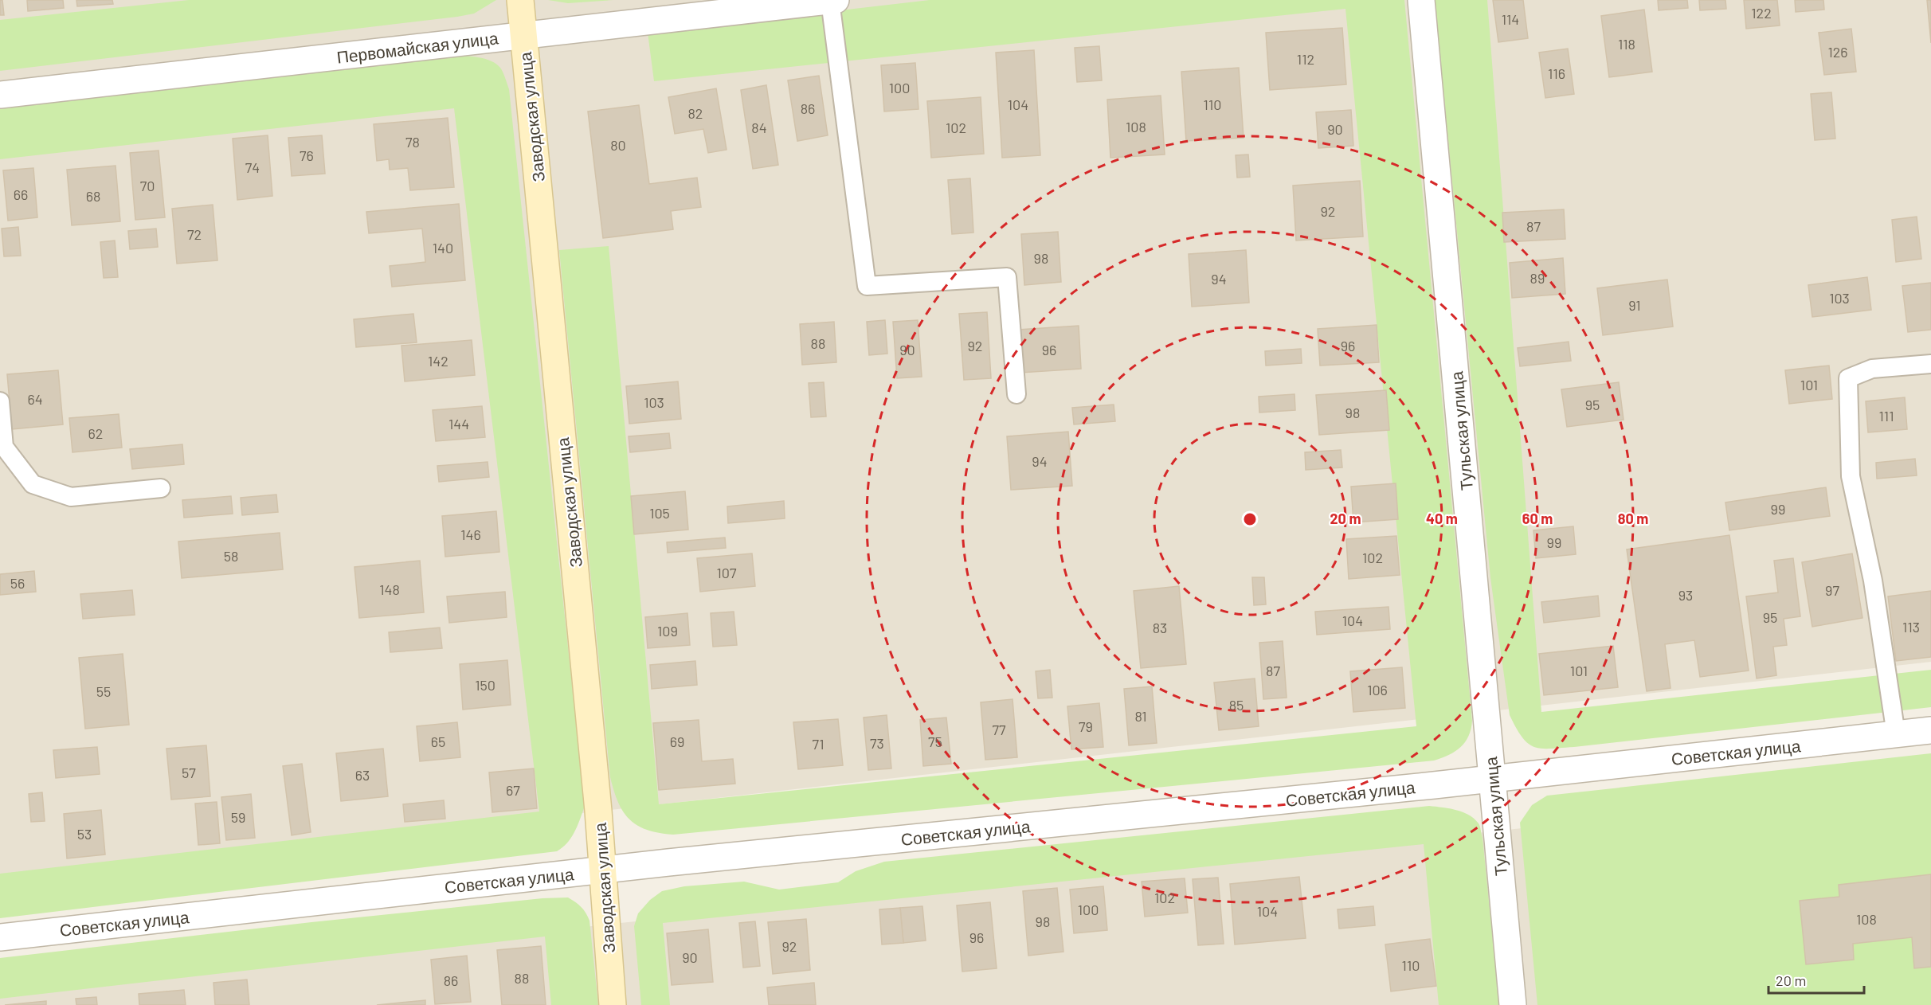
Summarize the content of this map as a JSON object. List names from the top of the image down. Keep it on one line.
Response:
{"streets":{"main road":["Заводская улица"],"street":["Первомайская улица","Тульская улица","Советская улица"]},"crossings":[["Первомайская улица","Заводская улица"],["Заводская улица","Советская улица"],["Тульская улица","Советская улица"]],"house_numbers":["122","114","118","126","112","116","100","104","110","86","82","108","84","102","90","78","80","76","74","70","66","68","92","87","72","140","98","89","94","103","91","88","92","96","90","96","142","101","64","103","95","98","111","144","62","94","99","105","146","99","58","102","107","56","148","97","93","95","104","113","83","109","87","101","150","106","55","85","81","79","77","65","69","75","73","71","57","63","67","59","53","102","100","104","108","98","96","92","90","110","88","86"],"scale_bar":"20 m","rings":["20 m","40 m","60 m","80 m"]}
